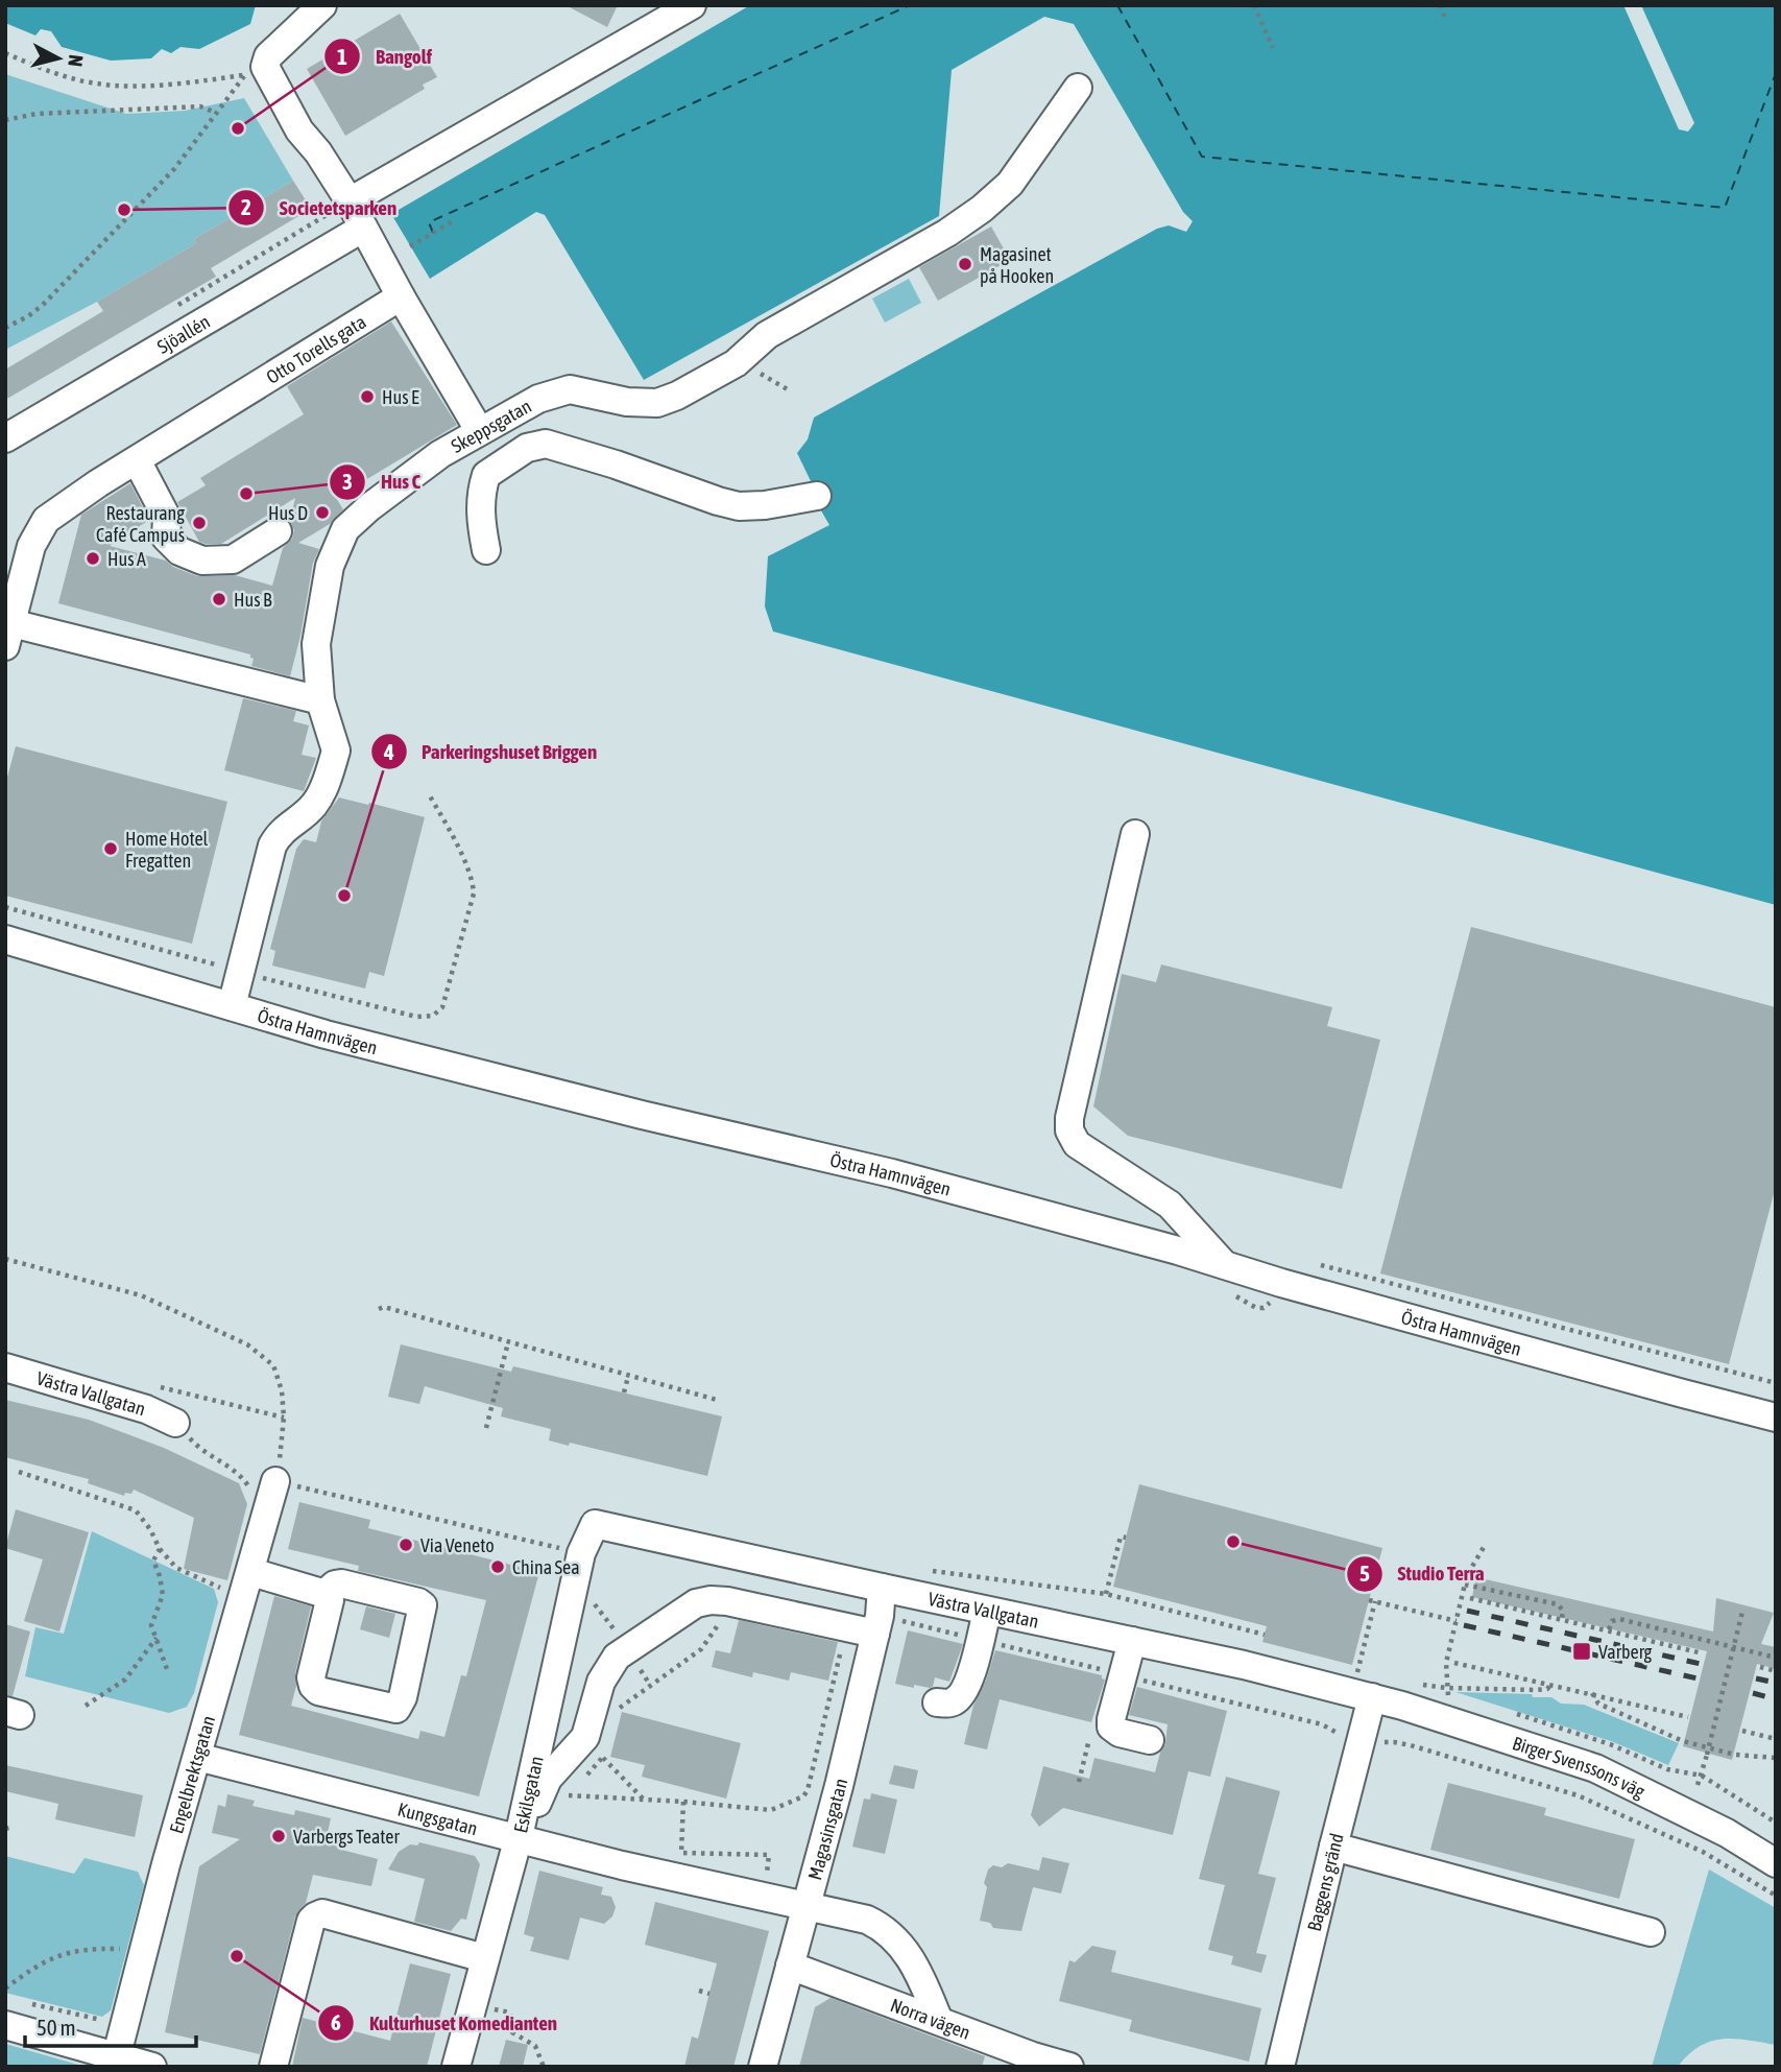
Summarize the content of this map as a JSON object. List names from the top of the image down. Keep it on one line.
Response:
{"streets":{"street":["Sjöallén","Otto Torells gata","Skeppsgatan","Östra Hamnvägen","Västra Vallgatan","Birger Svenssons väg","Engelbrektsgatan","Eskilsgatan","Kungsgatan","Magasinsgatan","Baggens gränd","Norra vägen"]},"crossings":[["Skeppsgatan","Östra Hamnvägen"],["Västra Vallgatan","Birger Svenssons väg"],["Västra Vallgatan","Eskilsgatan"],["Västra Vallgatan","Magasinsgatan"],["Västra Vallgatan","Baggens gränd"],["Birger Svenssons väg","Baggens gränd"],["Engelbrektsgatan","Kungsgatan"],["Eskilsgatan","Kungsgatan"],["Kungsgatan","Magasinsgatan"],["Kungsgatan","Norra vägen"],["Magasinsgatan","Norra vägen"]],"places":{"other":["Bangolf","Societetsparken","Magasinet på Hooken","Hus E","Hus C","Hus D","Restaurang Café Campus","Hus A","Hus B","Home Hotel Fregatten","Parkeringshuset Briggen","Studio Terra","Via Veneto","China Sea","Varbergs Teater","Kulturhuset Komedianten"],"transit":["Varberg"]},"scale_bar":"50 m","north":"right"}
